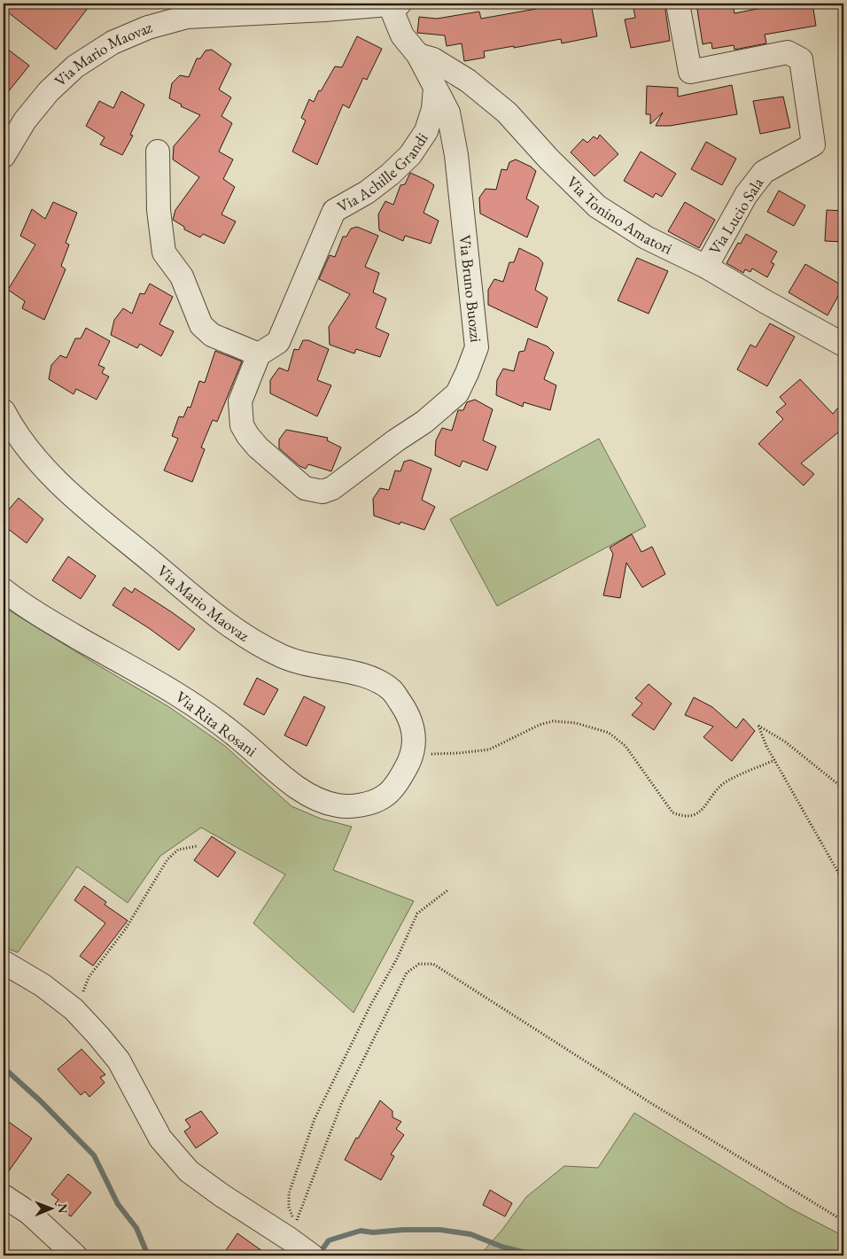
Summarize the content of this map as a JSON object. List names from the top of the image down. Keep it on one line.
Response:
{"streets":{"street":["Via Mario Maovaz","Via Achille Grandi","Via Tonino Amatori","Via Lucio Sala","Via Bruno Buozzi","Via Rita Rosani"]},"crossings":[["Via Mario Maovaz","Via Rita Rosani"],["Via Achille Grandi","Via Bruno Buozzi"],["Via Tonino Amatori","Via Lucio Sala"]],"north":"right"}
